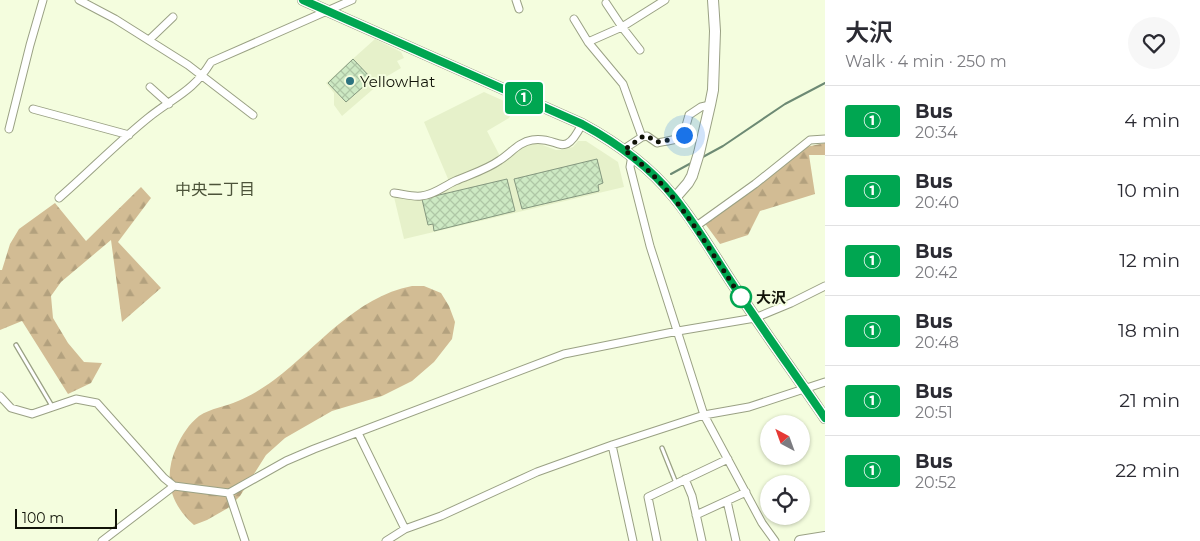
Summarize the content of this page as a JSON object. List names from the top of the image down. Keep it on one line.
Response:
{"districts":["中央二丁目"],"places":["YellowHat","大沢"],"lines":["bus line ①"],"scale_bar":"100 m","north":"top left","page":{"on_map":"①","heading":["大沢","Walk · 4 min · 250 m"],"list":[{"mark":"①","name":"Bus","note":"20:34","value":"4 min"},{"mark":"①","name":"Bus","note":"20:40","value":"10 min"},{"mark":"①","name":"Bus","note":"20:42","value":"12 min"},{"mark":"①","name":"Bus","note":"20:48","value":"18 min"},{"mark":"①","name":"Bus","note":"20:51","value":"21 min"},{"mark":"①","name":"Bus","note":"20:52","value":"22 min"}],"scale":"100 m"}}
